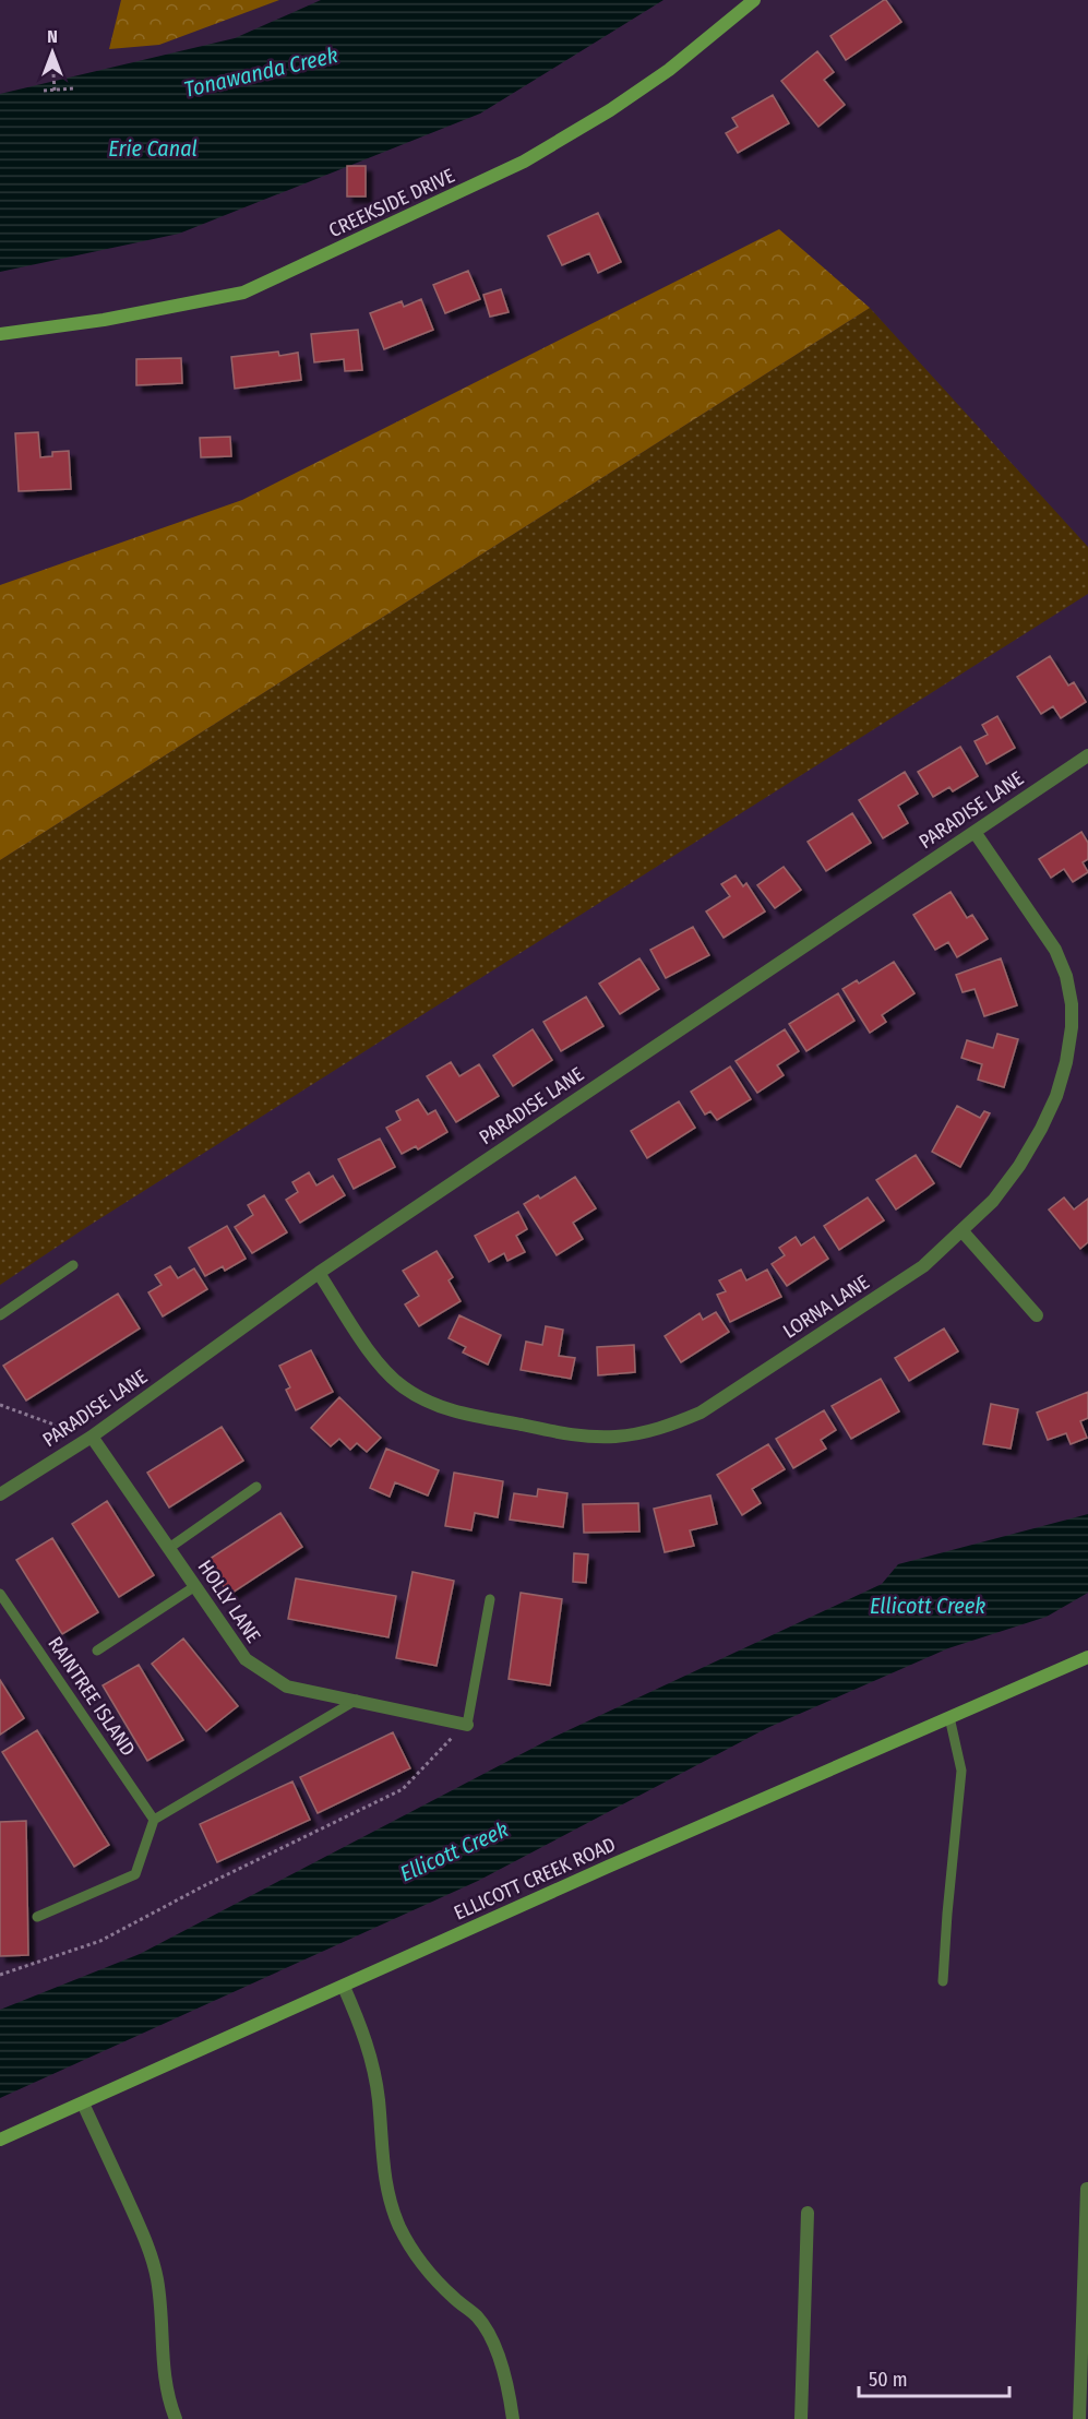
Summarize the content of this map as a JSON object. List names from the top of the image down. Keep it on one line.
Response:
{"streets":{"street":["CREEKSIDE DRIVE","PARADISE LANE","LORNA LANE","HOLLY LANE","ELLICOTT CREEK ROAD"],"lane":["RAINTREE ISLAND"]},"crossings":[["PARADISE LANE","LORNA LANE"],["PARADISE LANE","HOLLY LANE"]],"water":["Tonawanda Creek","Erie Canal","Ellicott Creek"],"scale_bar":"50 m","north":"top"}
